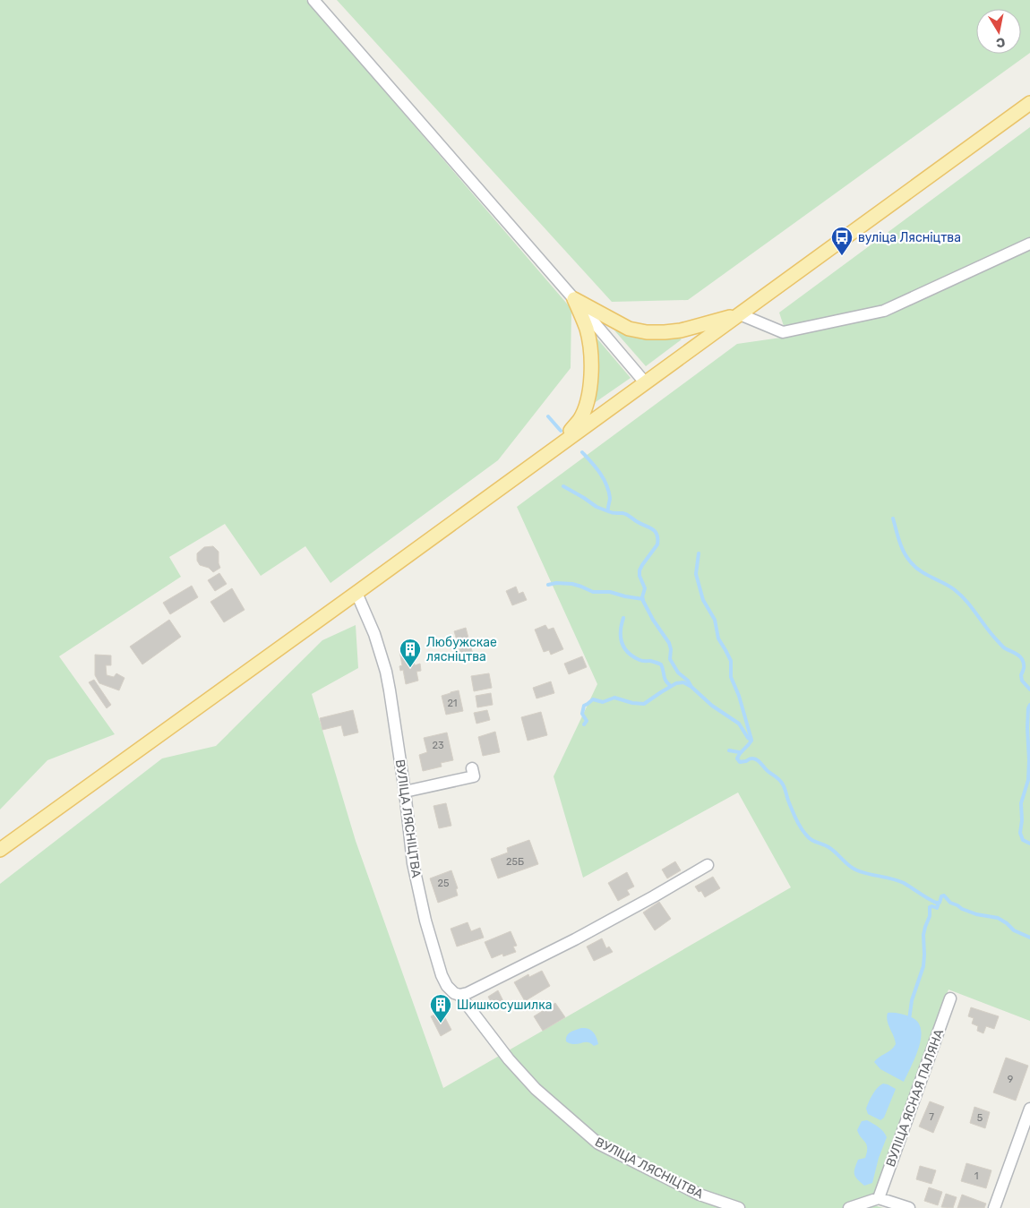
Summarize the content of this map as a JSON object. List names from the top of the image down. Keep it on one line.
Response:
{"streets":{"street":["ВУЛІЦА ЛЯСНІЦТВА","ВУЛІЦА ЯСНАЯ ПАЛЯНА"]},"places":{"bus stop":["вуліца Лясніцтва"],"building":["Любужскае лясніцтва","Шишкосушилка"]},"house_numbers":["21","23","25Б","25","9","7","5","1"],"north":"bottom"}
